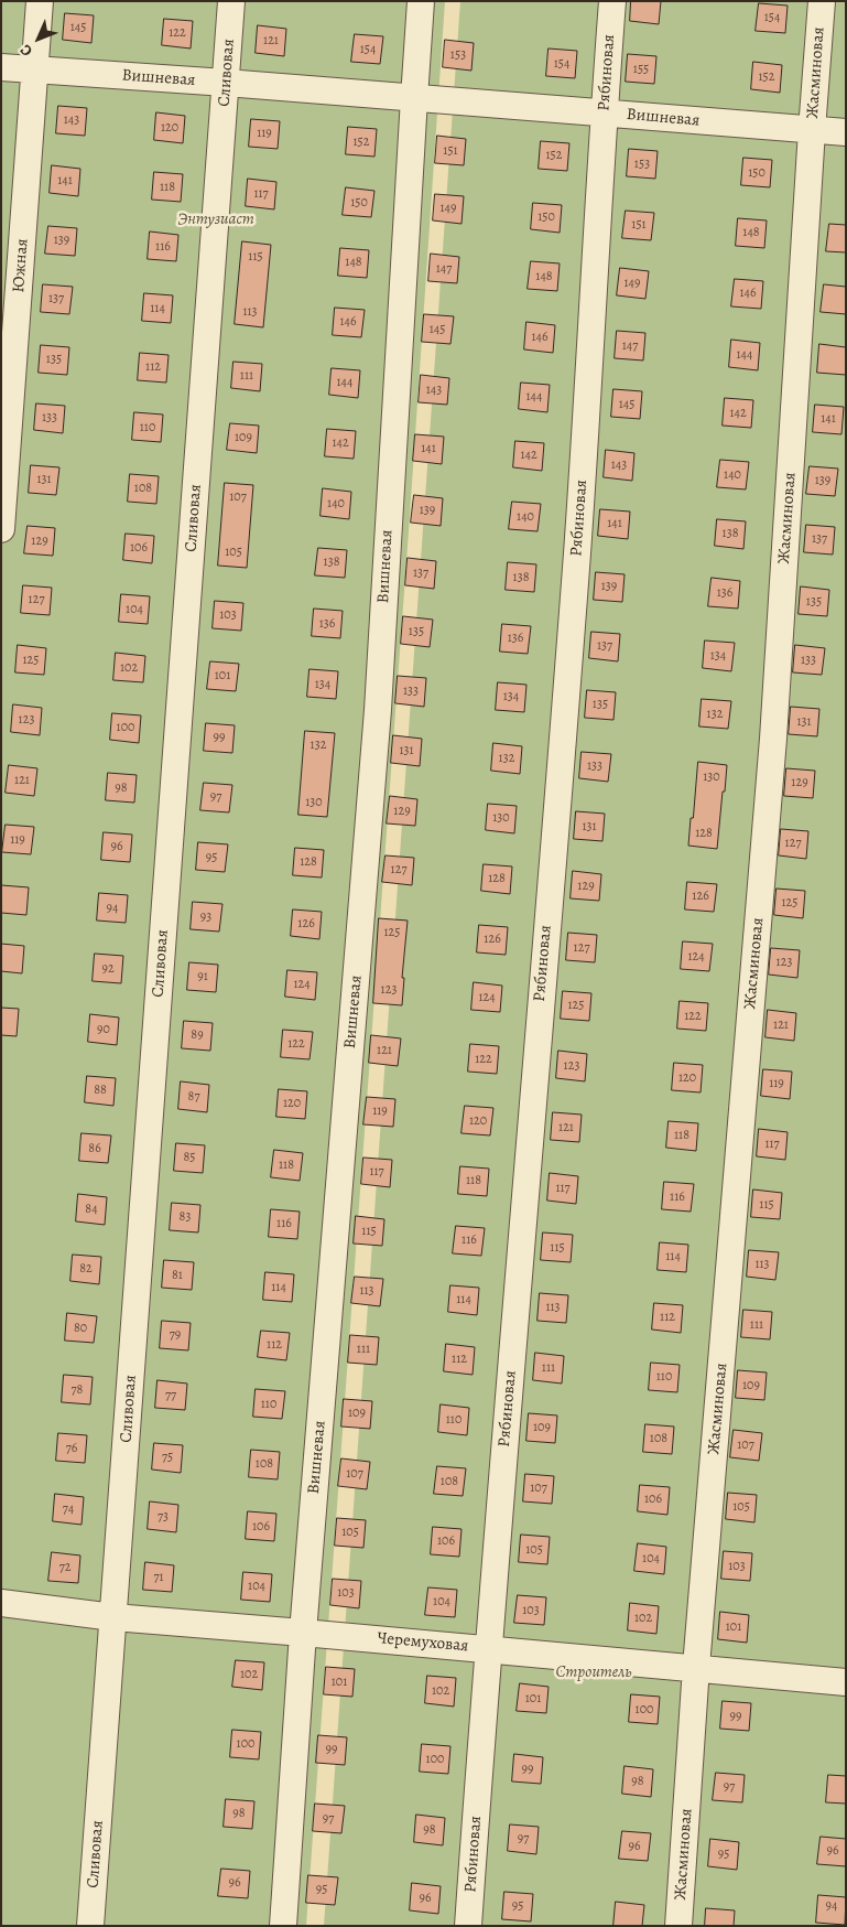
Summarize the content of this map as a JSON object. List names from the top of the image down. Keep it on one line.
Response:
{"streets":{"street":["Сливовая","Рябиновая","Жасминовая","Вишневая","Южная","Черемуховая"]},"crossings":[["Сливовая","Вишневая"],["Сливовая","Черемуховая"],["Рябиновая","Вишневая"],["Рябиновая","Черемуховая"],["Жасминовая","Вишневая"],["Жасминовая","Черемуховая"],["Вишневая","Южная"],["Вишневая","Черемуховая"]],"parks":["Энтузиаст","Строитель"],"house_numbers":["154","145","122","121","154","153","154","155","152","143","120","119","152","151","152","153","150","141","118","117","150","149","150","151","148","139","116","115","148","147","148","149","146","137","114","113","146","145","146","147","144","135","112","111","144","143","144","145","142","133","141","110","109","142","141","142","143","140","131","139","108","107","140","139","140","141","138","137","129","106","105","138","137","138","139","136","127","135","104","103","136","135","136","137","134","125","133","102","101","134","133","134","135","132","123","131","100","99","132","131","132","133","130","121","129","98","97","130","129","130","131","128","119","127","96","95","128","127","128","129","126","125","94","93","126","125","126","127","124","123","92","91","124","123","124","125","122","121","90","89","122","121","122","123","120","119","88","87","120","119","120","121","118","117","86","85","118","117","118","117","116","115","84","83","116","115","116","115","114","113","82","81","114","113","114","113","112","111","80","79","112","111","112","111","110","109","78","77","110","109","110","109","108","107","76","75","108","107","108","107","106","105","74","73","106","105","106","105","104","103","72","71","104","103","104","103","102","101","102","101","102","101","100","99","100","99","100","99","98","97","98","97","98","97","96","96","95","96","95","96","95","94"],"north":"bottom left"}
